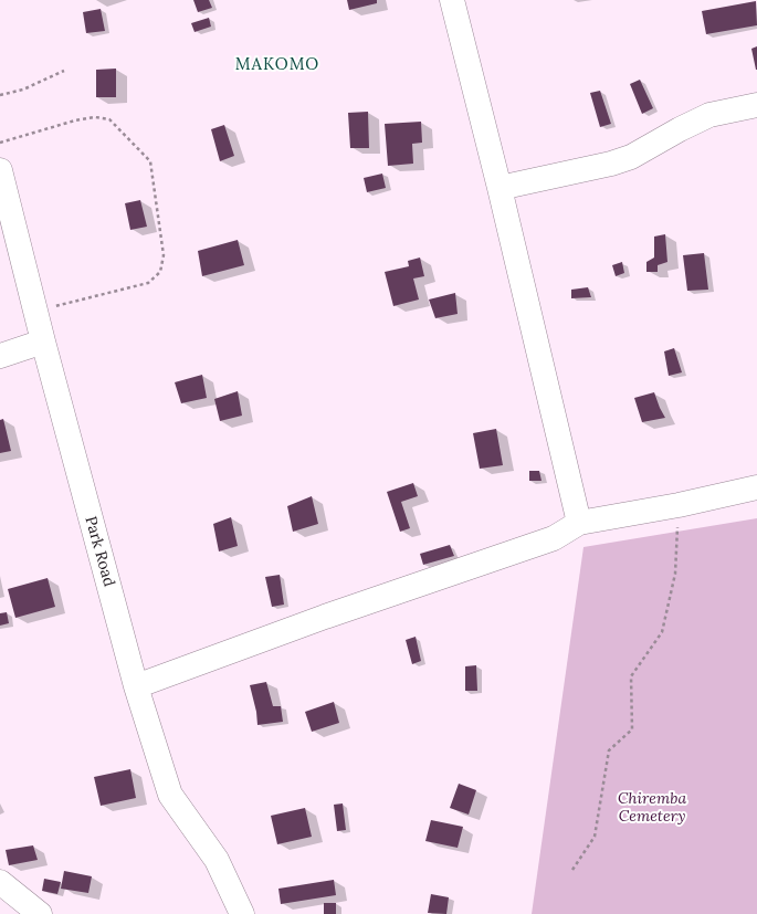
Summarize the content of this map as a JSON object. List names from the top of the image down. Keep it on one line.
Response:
{"streets":{"street":["Park Road"]},"districts":["MAKOMO"],"parks":["Chiremba Cemetery"]}
